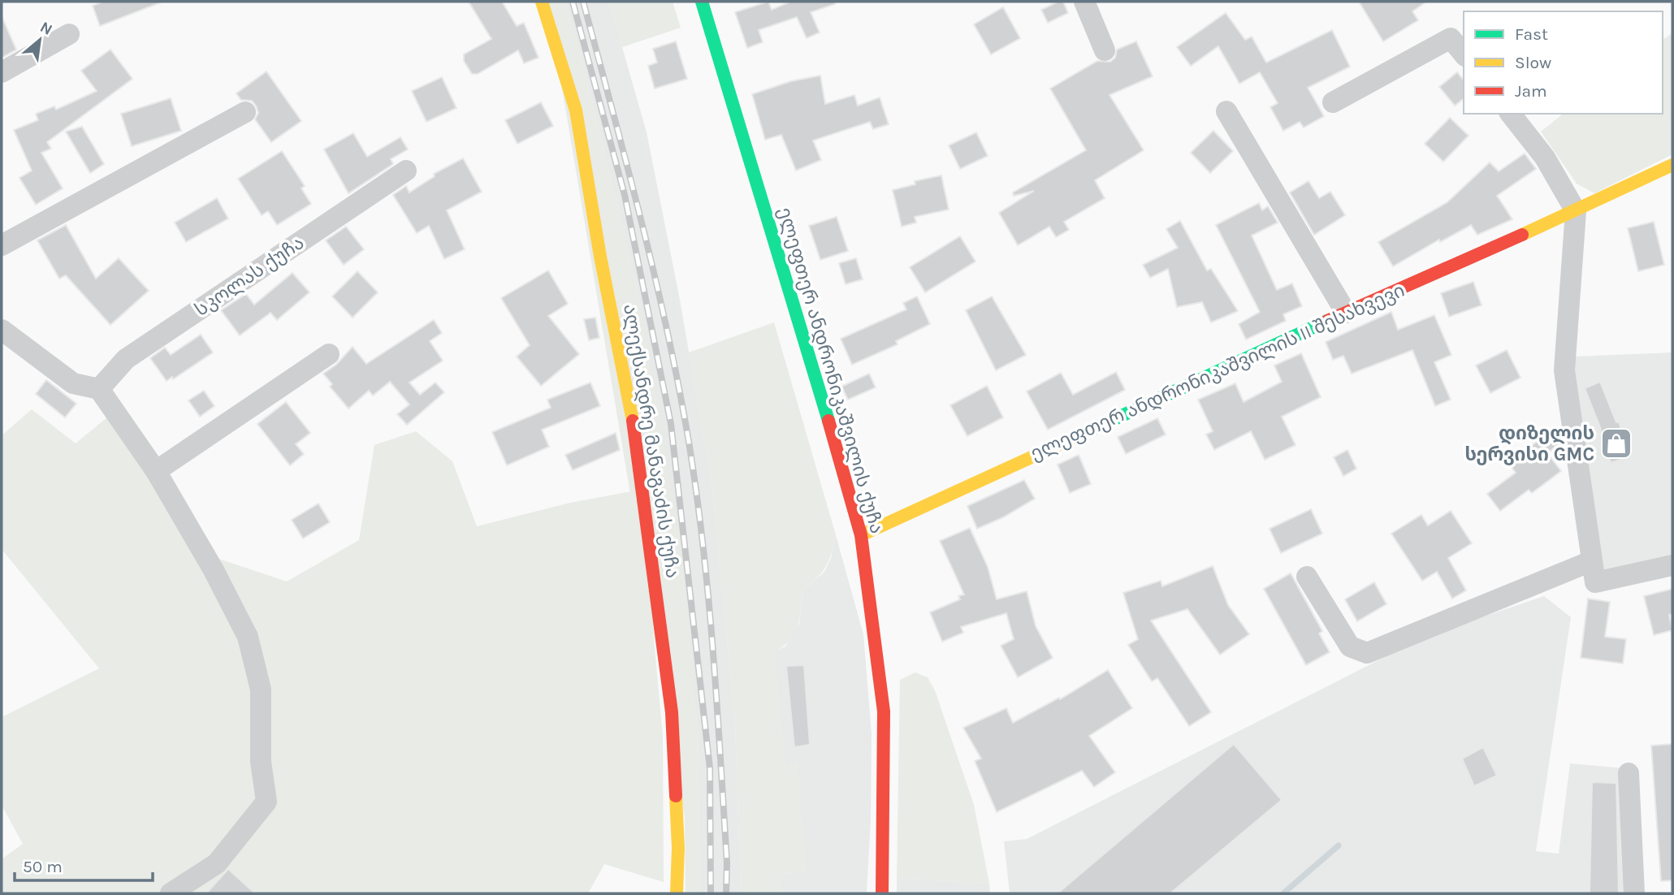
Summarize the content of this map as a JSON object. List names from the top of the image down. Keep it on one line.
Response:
{"streets":{"street":["სკოლას ქუჩა","ელეფთერ ანდრონიკაშვილის ქუჩა","ელეფთერ ანდრონიკაშვილის II შესახვევი","ალექსანდრე მანაგაძის ქუჩა"]},"crossings":[["ელეფთერ ანდრონიკაშვილის ქუჩა","ელეფთერ ანდრონიკაშვილის II შესახვევი"]],"places":{"shop":["დიზელის სერვისი GMC"]},"legend":["Fast","Slow","Jam"],"scale_bar":"50 m","north":"top right"}
